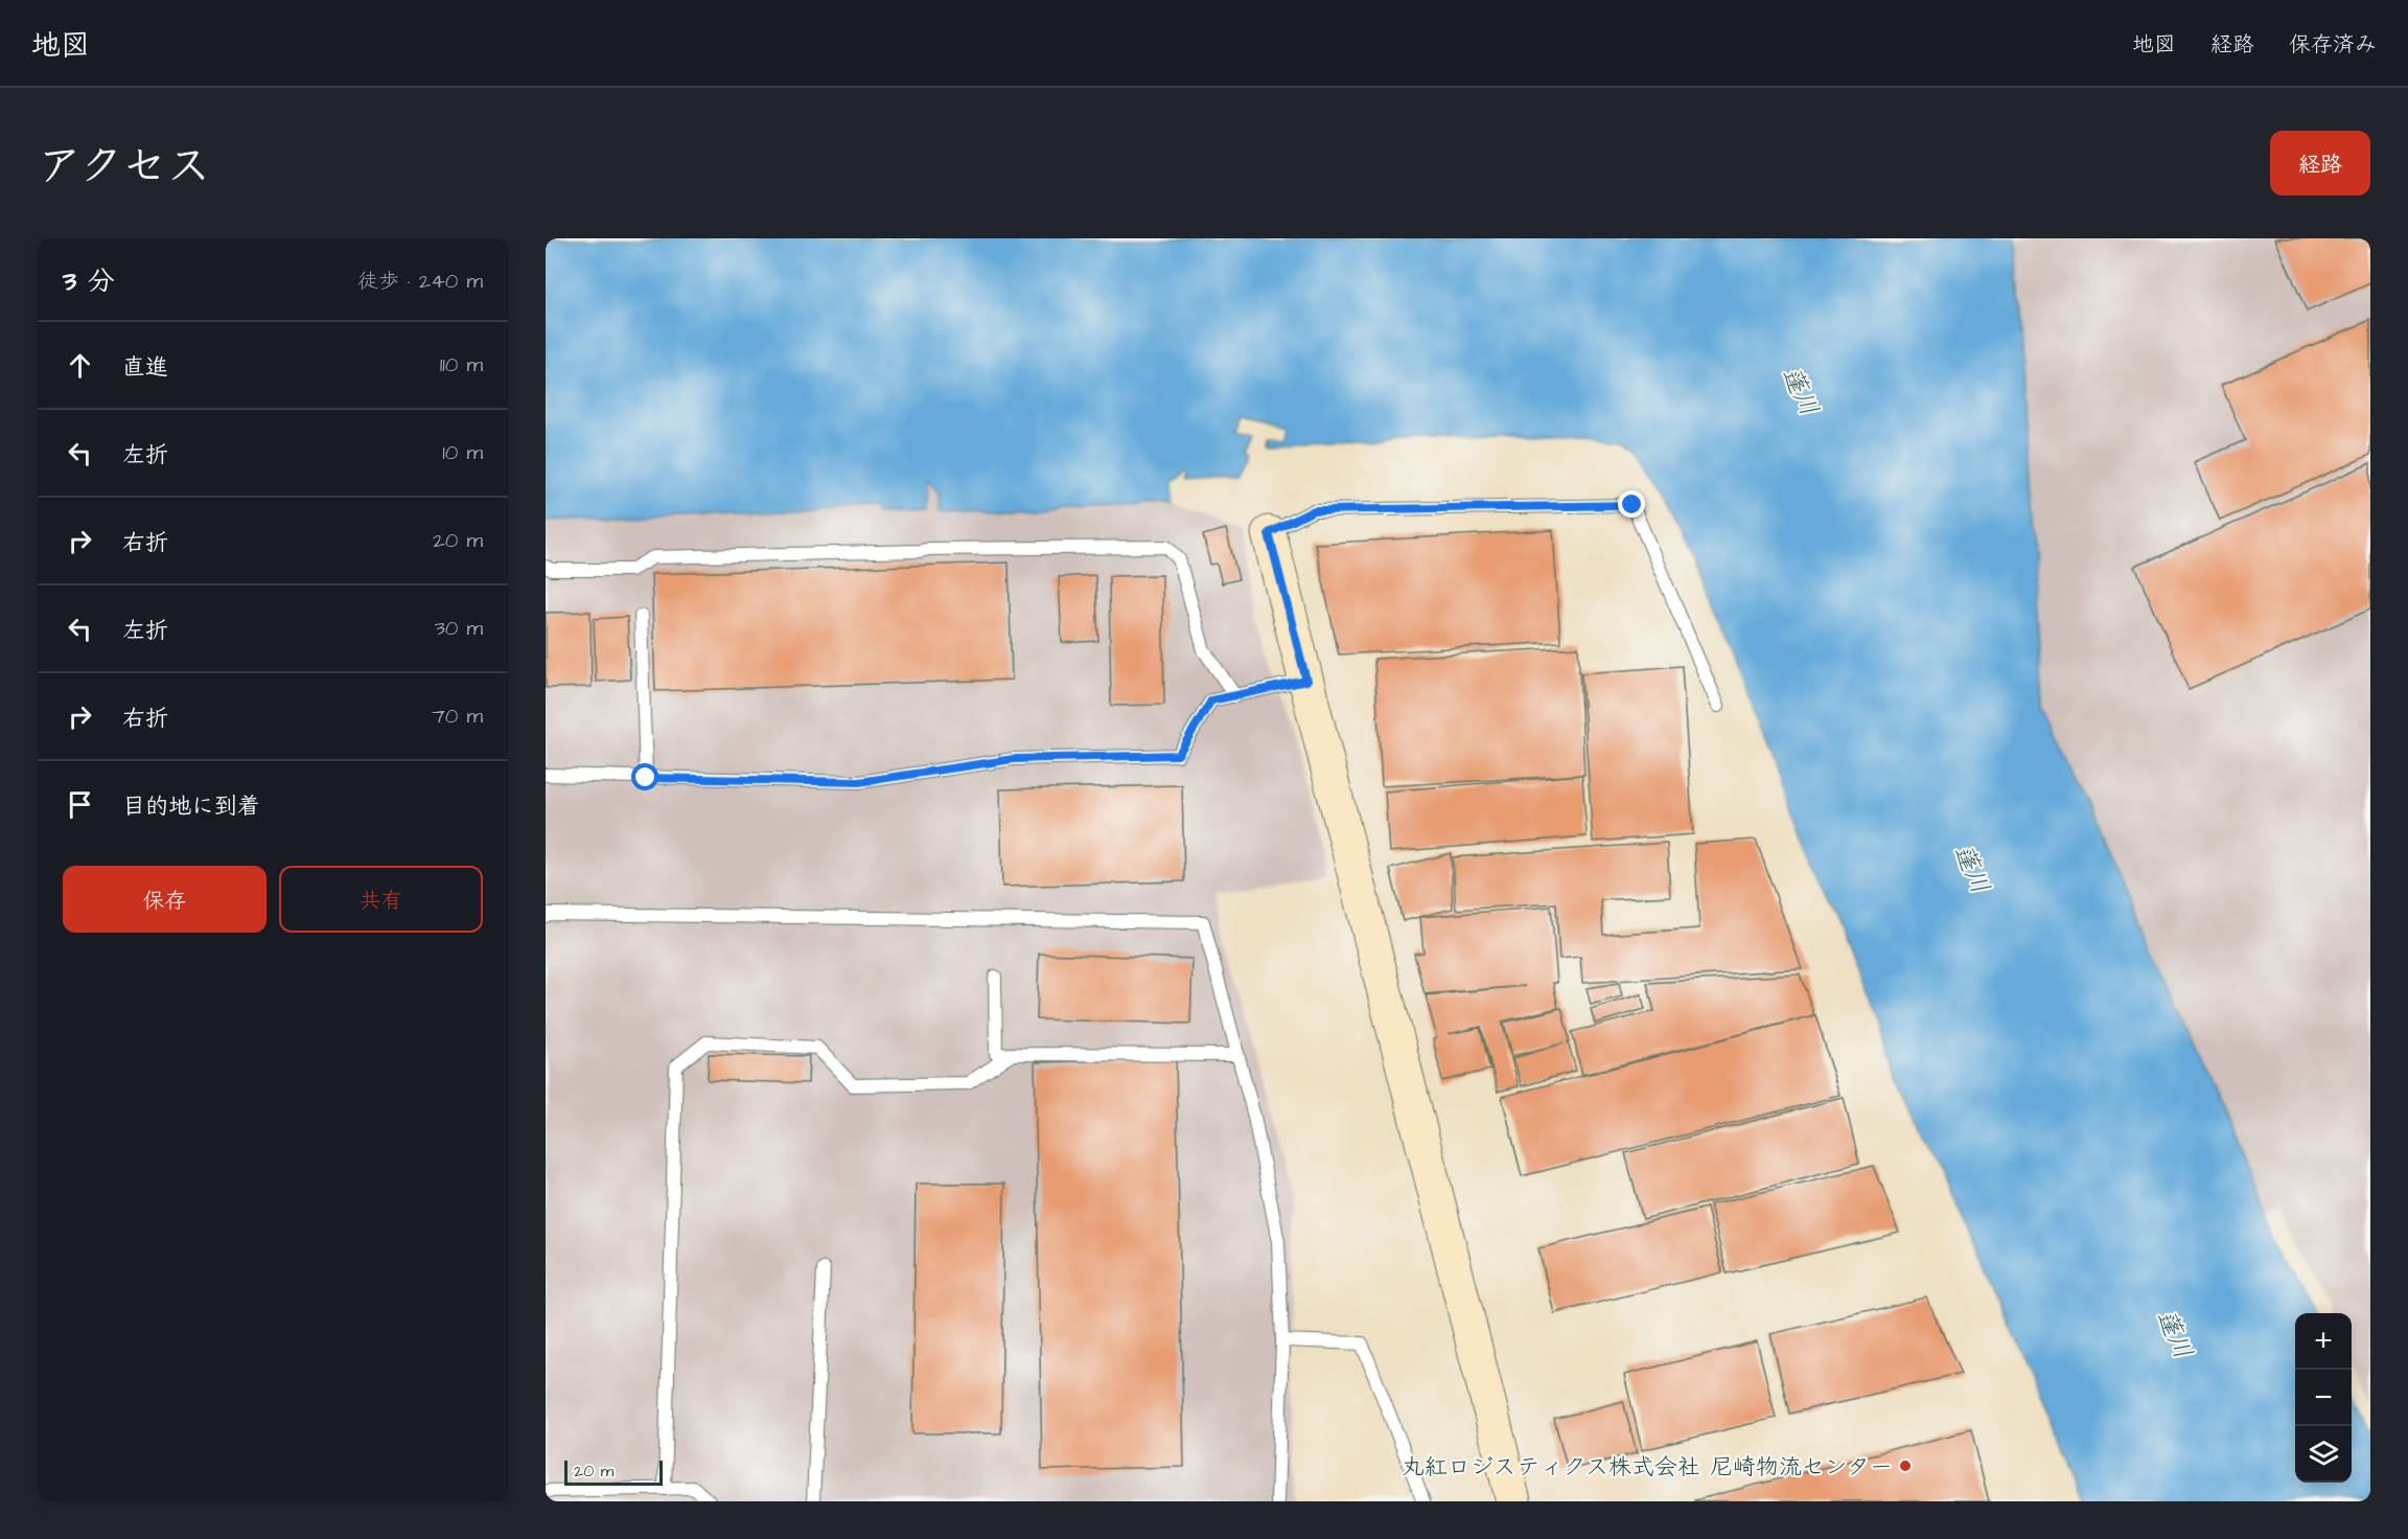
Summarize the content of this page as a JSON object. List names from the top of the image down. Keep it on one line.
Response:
{"water":["蓬川"],"places":["丸紅ロジスティクス株式会社 尼崎物流センター"],"scale_bar":"20 m","page":{"header":"地図","nav":["地図","経路","保存済み"],"title":"アクセス","buttons":["経路",["保存","共有"]],"heading":["3 分","徒歩 · 240 m"],"list":[["直進","110 m"],["左折","10 m"],["右折","20 m"],["左折","30 m"],["右折","70 m"],"目的地に到着"],"map_buttons":["+","−"],"scale":"20 m"}}
